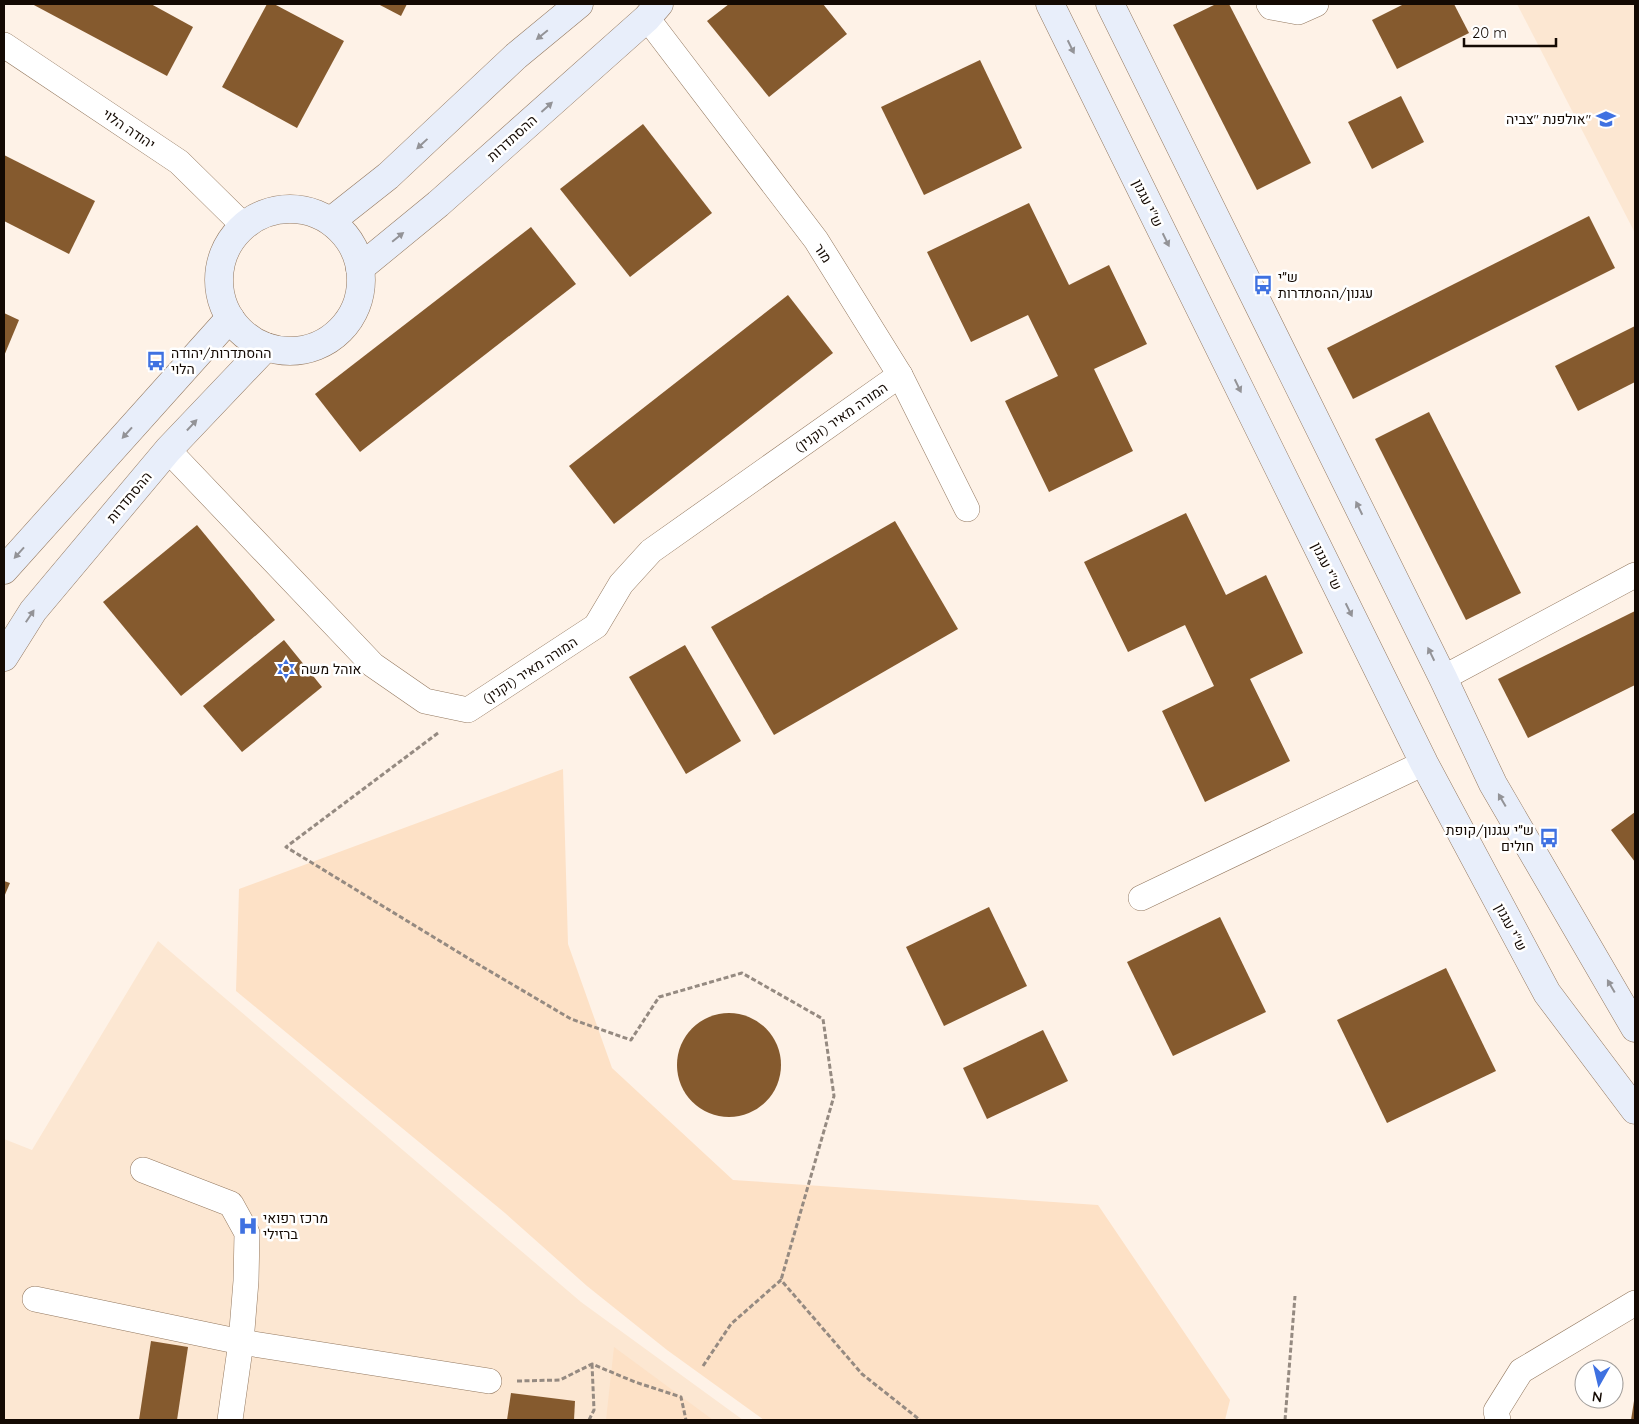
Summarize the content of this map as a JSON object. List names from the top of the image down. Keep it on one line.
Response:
{"streets":{"street":["יהודה הלוי","ההסתדרות","ש\"י עגנון","מור","המורה מאיר (וקנין)"]},"crossings":[["יהודה הלוי","ההסתדרות"],["ההסתדרות","מור"],["ההסתדרות","המורה מאיר (וקנין)"],["מור","המורה מאיר (וקנין)"]],"places":{"school or university":["אולפנת \"צביה\""],"bus stop":["ש״י עגנון/ההסתדרות","ההסתדרות/יהודה הלוי","ש״י עגנון/קופת חולים"],"synagogue":["אוהל משה"],"hospital":["מרכז רפואי ברזילי"]},"scale_bar":"20 m","north":"bottom"}
